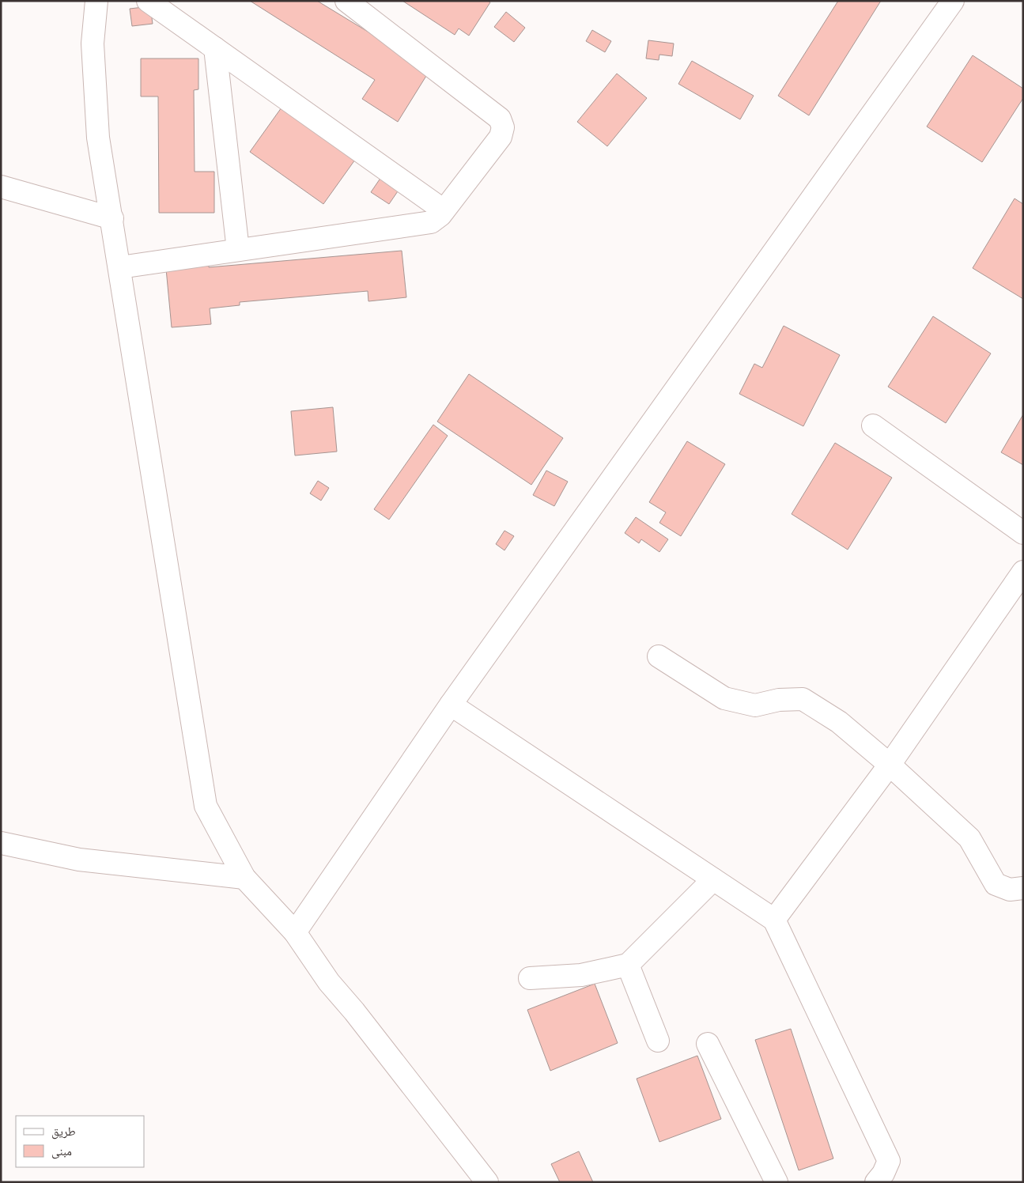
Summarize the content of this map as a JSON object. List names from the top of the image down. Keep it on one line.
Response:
{"legend":["طريق","مبنى"]}
